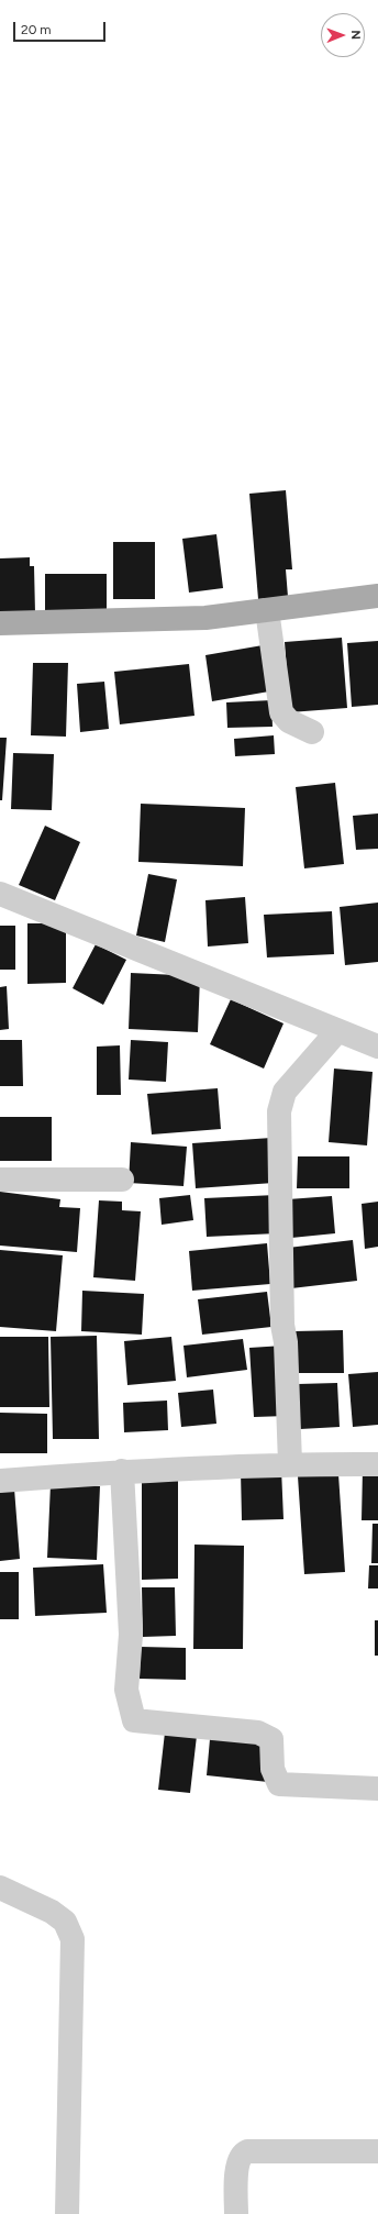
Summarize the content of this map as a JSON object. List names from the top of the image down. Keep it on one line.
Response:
{"scale_bar":"20 m","north":"right"}
